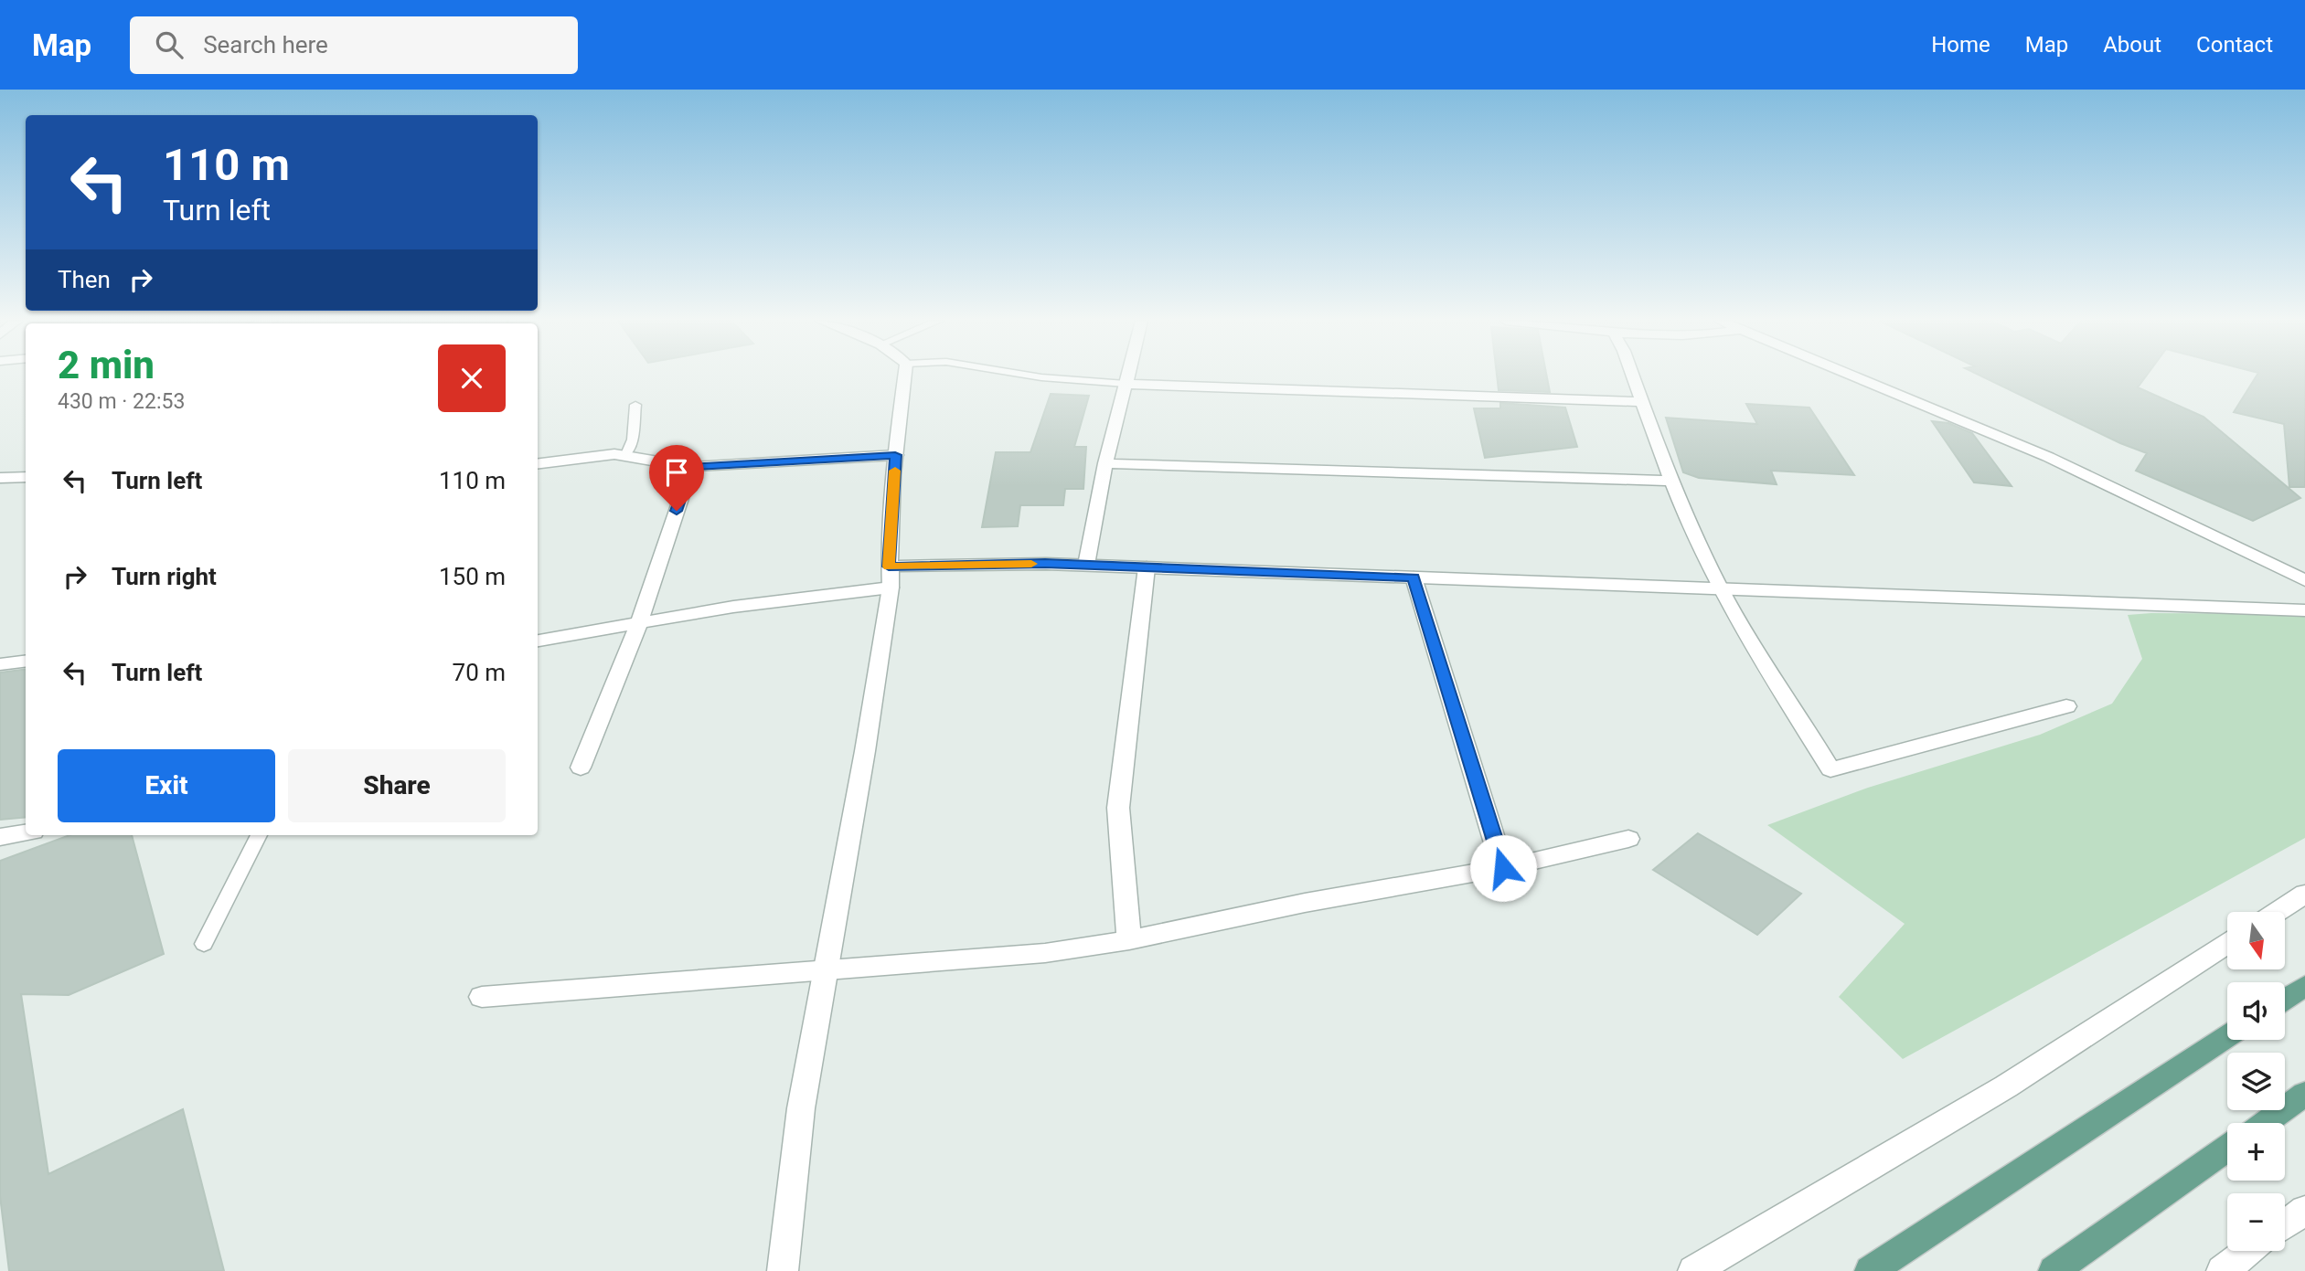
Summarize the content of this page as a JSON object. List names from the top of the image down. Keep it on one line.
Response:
{"north":"bottom","page":{"header":"Map","search":"Search here","nav":["Home","Map","About","Contact"],"turn":["110 m","Turn left"],"then":"Then","heading":["2 min","430 m · 22:53"],"list":[{"name":"Turn left","value":"110 m"},{"name":"Turn right","value":"150 m"},{"name":"Turn left","value":"70 m"}],"buttons":["Exit","Share"],"map_buttons":["+","−"]}}
